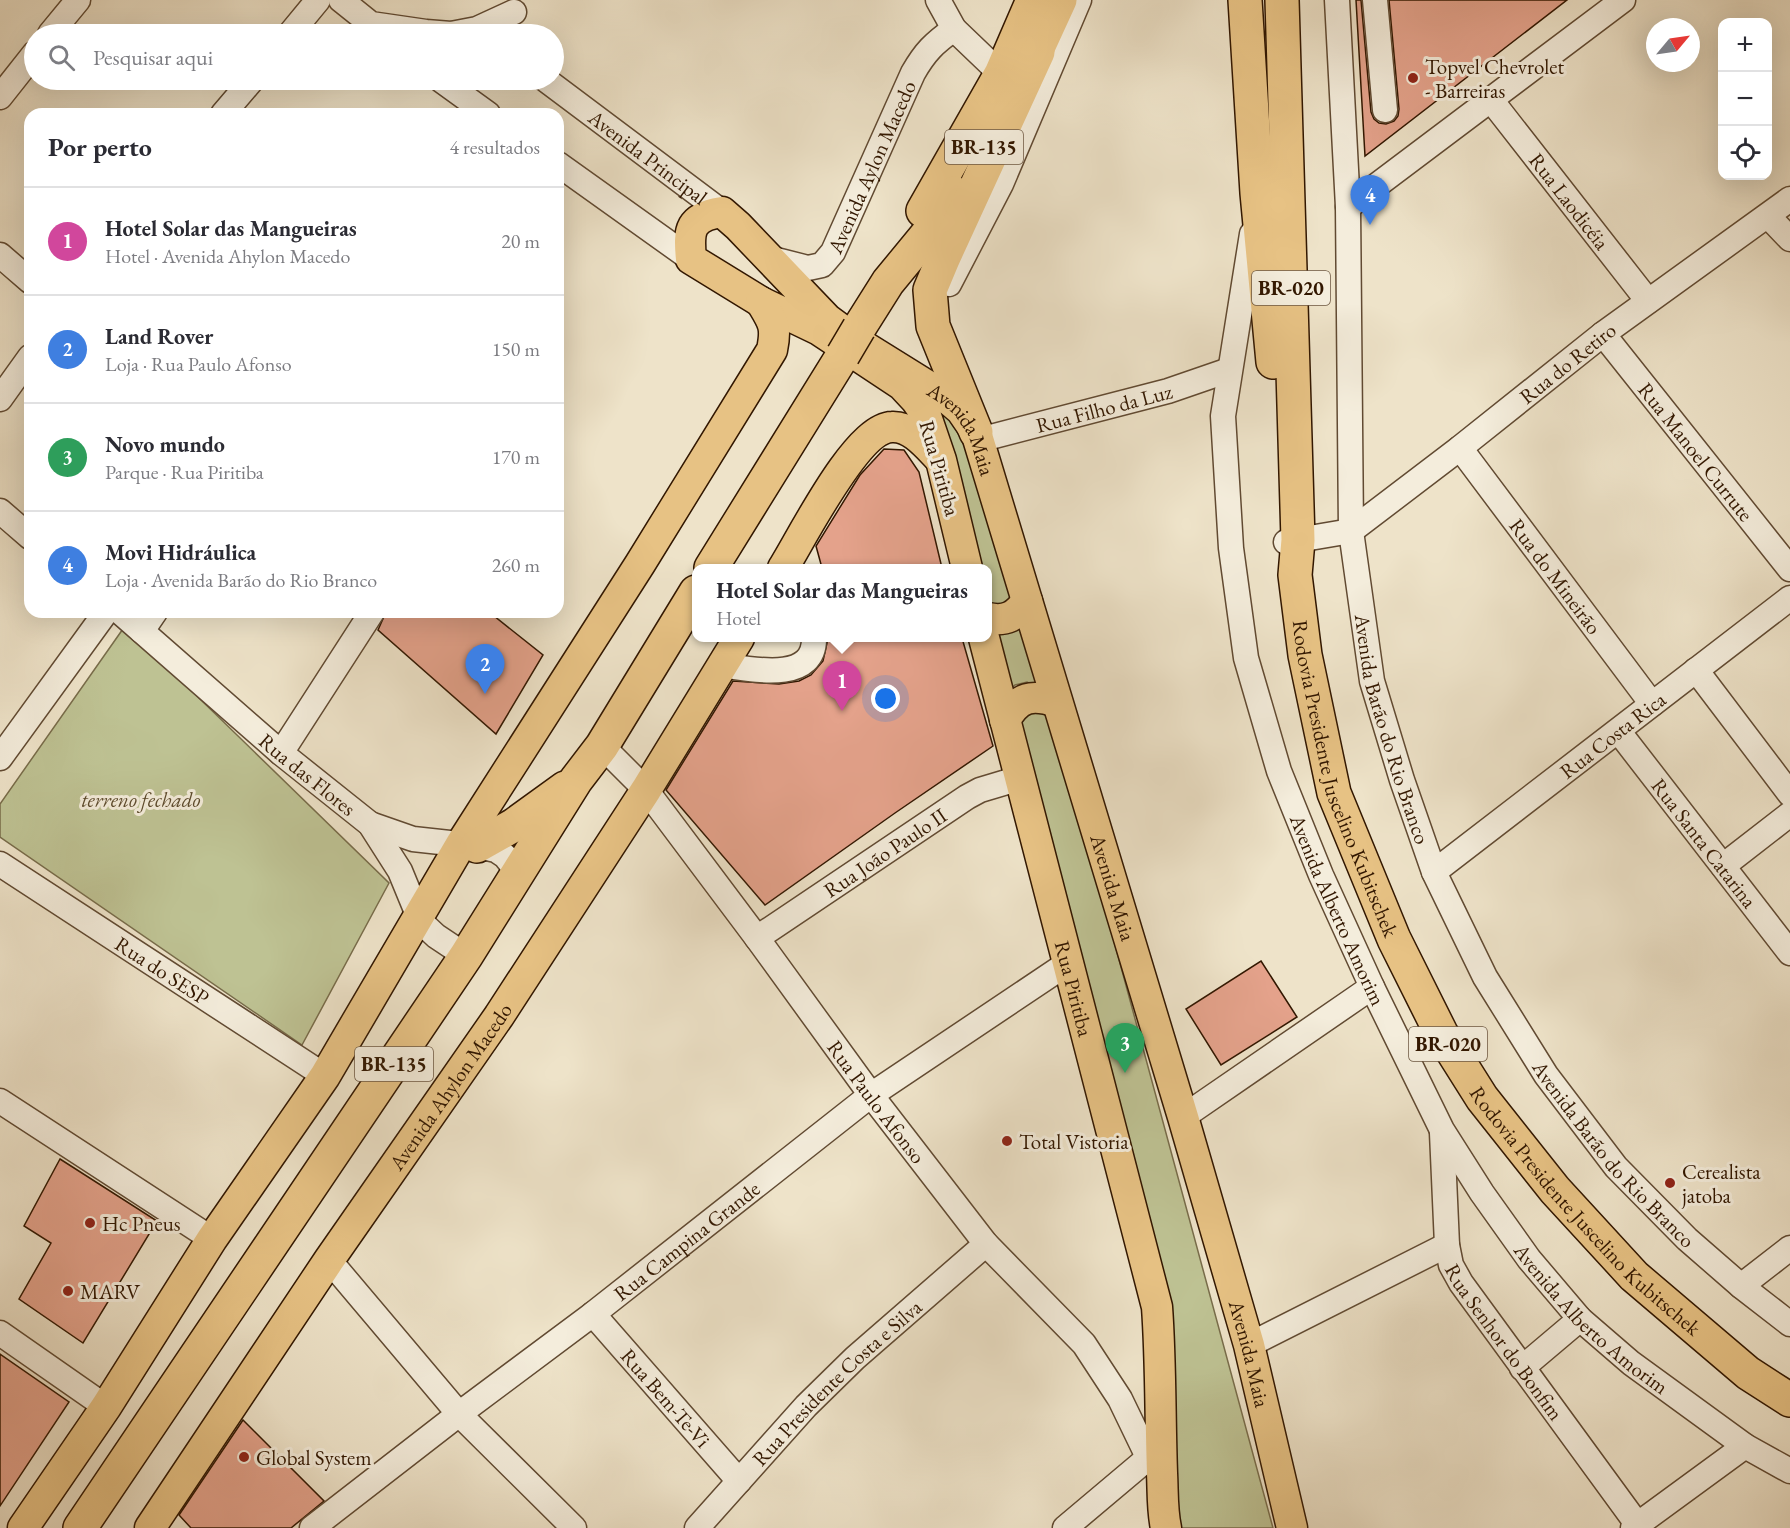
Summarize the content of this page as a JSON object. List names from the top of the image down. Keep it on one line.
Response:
{"streets":{"highway":["BR-135","BR-020","Rodovia Presidente Juscelino Kubitschek"],"main road":["Avenida Maia","Rua Piritiba","Avenida Ahylon Macedo"],"street":["Avenida Principal","Avenida Aylon Macedo","Rua Laodicéia","Rua do Retiro","Rua Filho da Luz","Rua Manoel Currute","Rua do Mineirão","Avenida Barão do Rio Branco","Rua Costa Rica","Rua das Flores","Rua Santa Catarina","Rua João Paulo II","Avenida Alberto Amorim","Rua do SESP","Rua Paulo Afonso","Rua Campina Grande","Rua Senhor do Bonfim","Rua Presidente Costa e Silva","Rua Bem-Te-Vi"]},"crossings":[["BR-135","Rua Piritiba"],["BR-135","Rua das Flores"],["BR-135","Rua Paulo Afonso"],["Avenida Principal","Avenida Maia"],["Avenida Aylon Macedo","Avenida Maia"],["Rua Laodicéia","Rua do Retiro"],["BR-020","Rodovia Presidente Juscelino Kubitschek"],["Rua do Retiro","Rua Manoel Currute"],["Rua do Retiro","Rua do Mineirão"],["Rua do Retiro","Avenida Barão do Rio Branco"],["Rua Filho da Luz","Avenida Maia"],["Rua Filho da Luz","Avenida Alberto Amorim"],["Rua Piritiba","Rua João Paulo II"],["Rua Piritiba","Rua Paulo Afonso"],["Rua Piritiba","Rua Campina Grande"],["Rua do Mineirão","Rua Costa Rica"],["Avenida Barão do Rio Branco","Rua Costa Rica"],["Rua Costa Rica","Rua Santa Catarina"],["Rua João Paulo II","Rua Paulo Afonso"],["Avenida Alberto Amorim","Rua Senhor do Bonfim"],["Avenida Ahylon Macedo","Rua Paulo Afonso"],["Rua Paulo Afonso","Rua Campina Grande"],["Rua Paulo Afonso","Rua Presidente Costa e Silva"],["Rua Campina Grande","Rua Bem-Te-Vi"],["Rua Presidente Costa e Silva","Rua Bem-Te-Vi"]],"parks":["terreno fechado"],"places":["Topvel Chevrolet - Barreiras","Total Vistoria","Cerealista jatoba","Hc Pneus","MARV","Global System"],"north":"top right","page":{"map_buttons":["+","−"],"search":"Pesquisar aqui","heading":["Por perto","4 resultados"],"pins":["4","2","1","3"],"list":[{"mark":"1","name":"Hotel Solar das Mangueiras","note":"Hotel · Avenida Ahylon Macedo","value":"20 m"},{"mark":"2","name":"Land Rover","note":"Loja · Rua Paulo Afonso","value":"150 m"},{"mark":"3","name":"Novo mundo","note":"Parque · Rua Piritiba","value":"170 m"},{"mark":"4","name":"Movi Hidráulica","note":"Loja · Avenida Barão do Rio Branco","value":"260 m"}],"popup":["Hotel Solar das Mangueiras","Hotel"]}}
